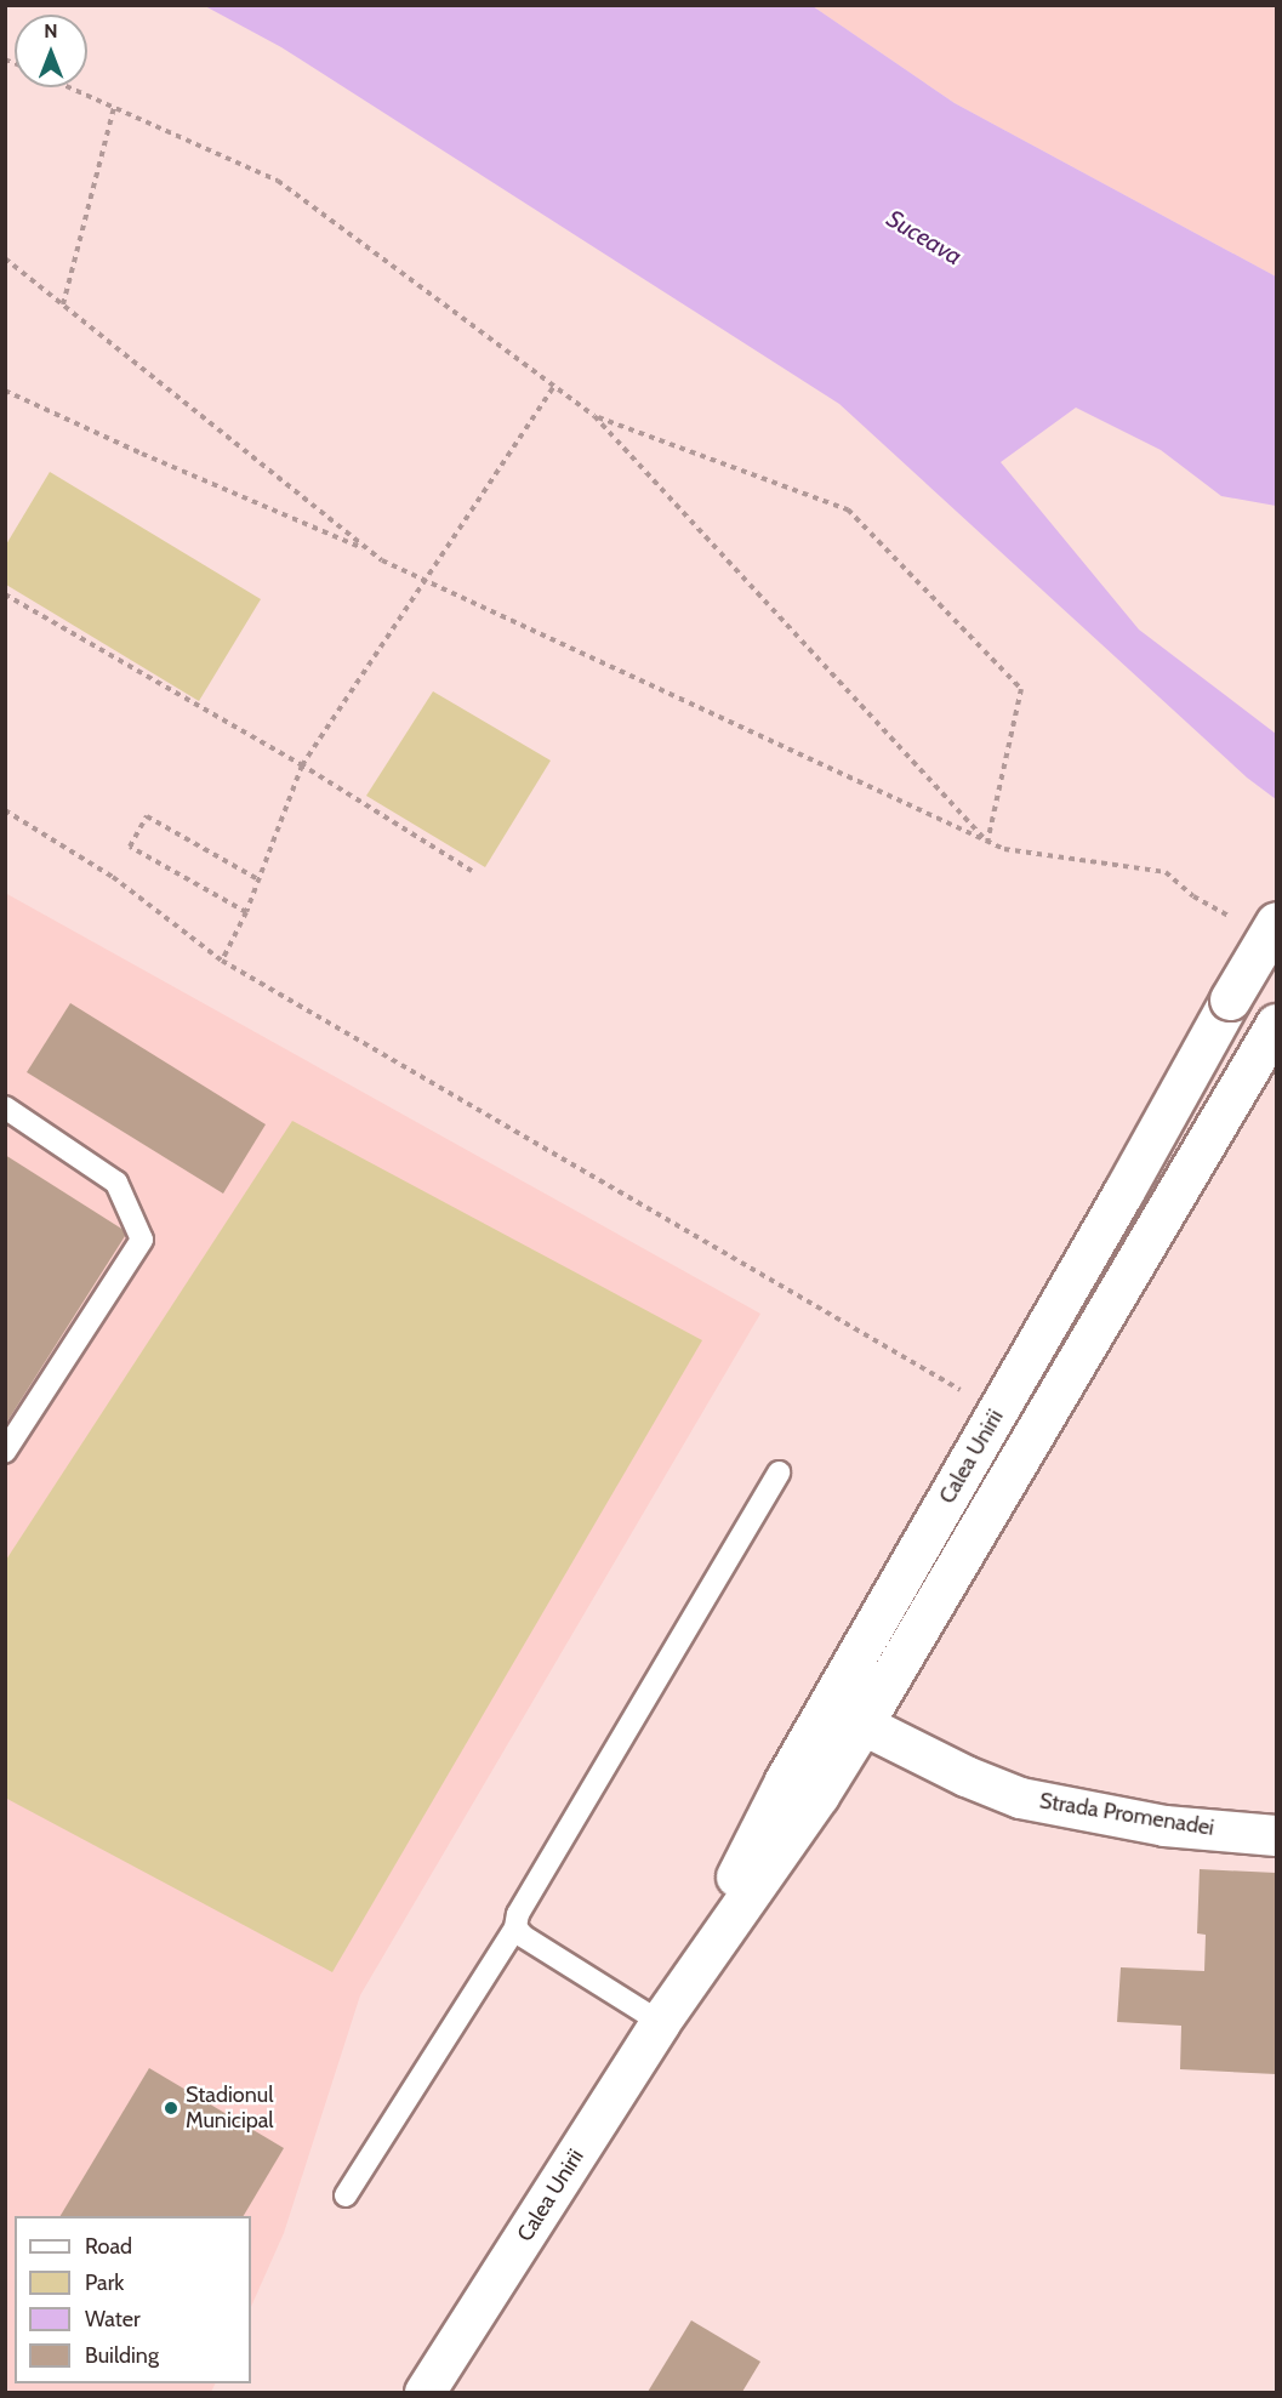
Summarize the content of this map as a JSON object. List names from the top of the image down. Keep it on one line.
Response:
{"streets":{"main road":["Calea Unirii","Strada Promenadei"]},"crossings":[["Calea Unirii","Strada Promenadei"]],"water":["Suceava"],"places":["Stadionul Municipal"],"legend":["Road","Park","Water","Building"],"north":"top"}
